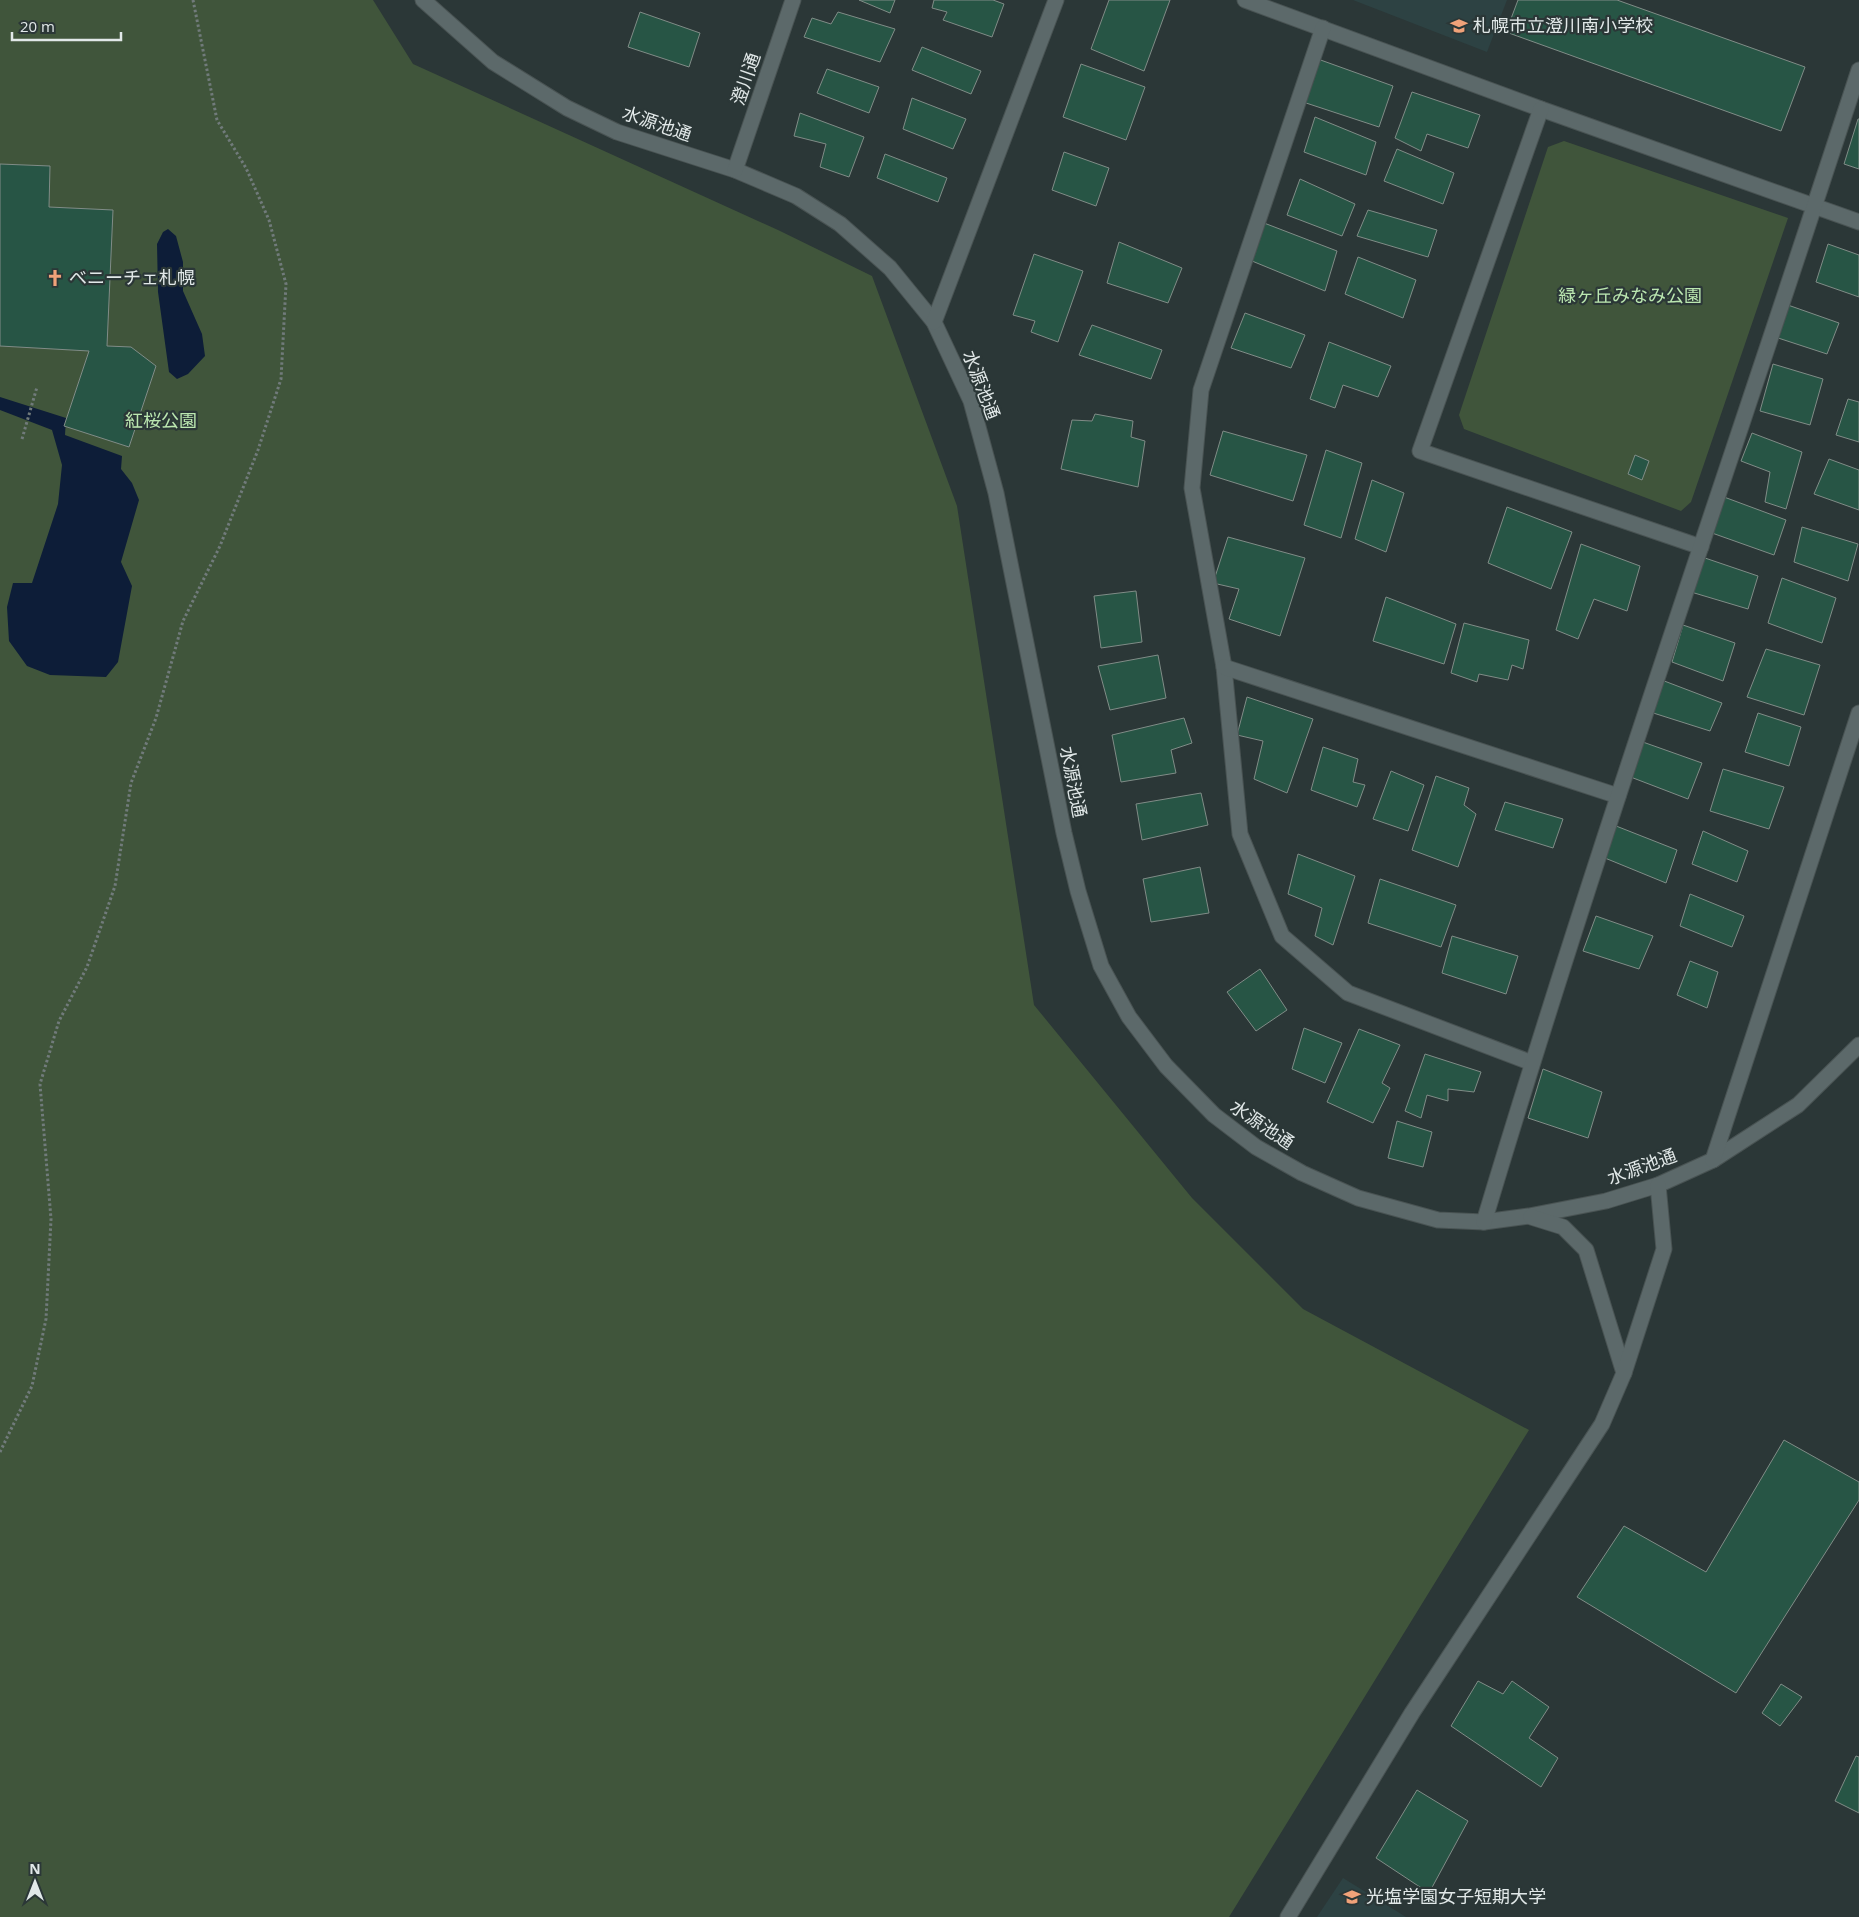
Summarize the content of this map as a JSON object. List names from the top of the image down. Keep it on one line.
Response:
{"streets":{"street":["澄川通","水源池通"]},"crossings":[["澄川通","水源池通"]],"parks":["緑ヶ丘みなみ公園","紅桜公園"],"places":{"school or university":["札幌市立澄川南小学校","光塩学園女子短期大学"],"church":["べニーチェ札幌"]},"scale_bar":"20 m","north":"top"}
